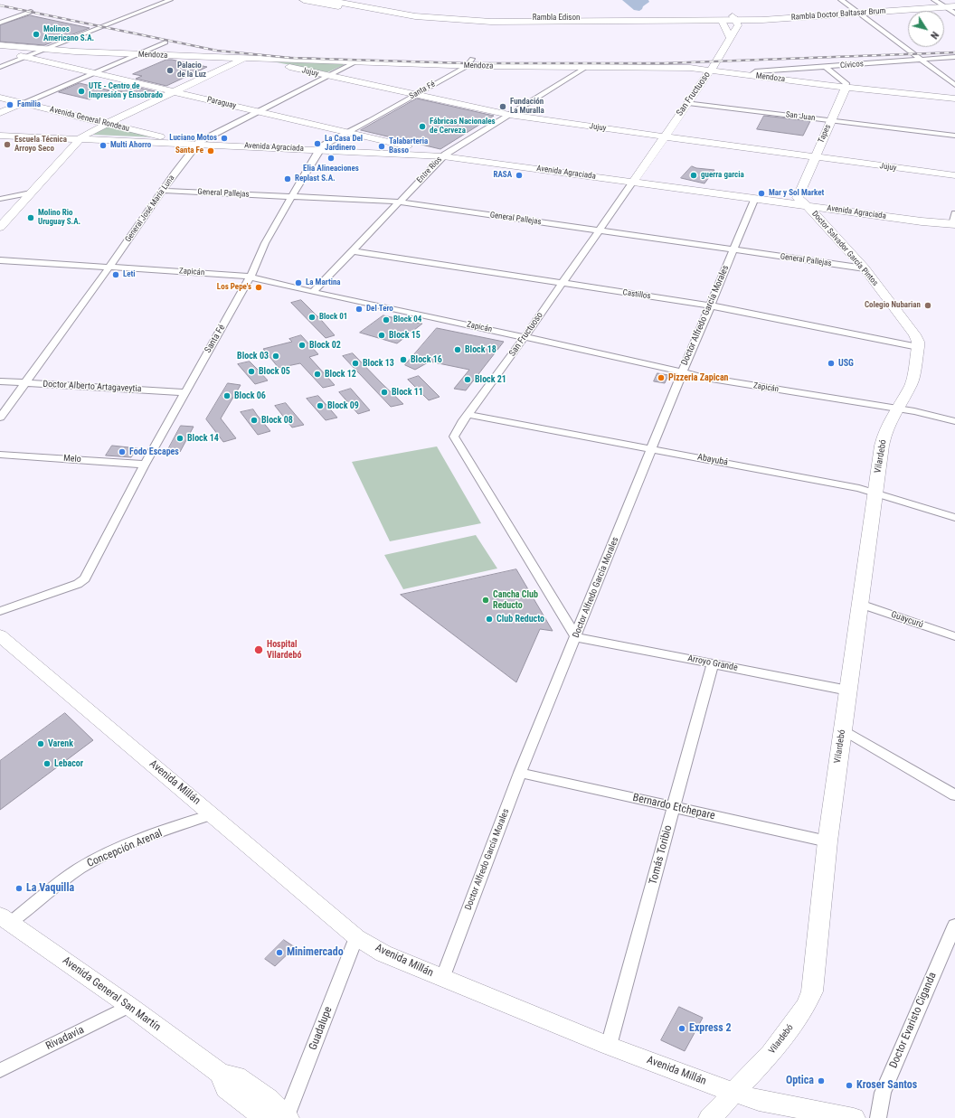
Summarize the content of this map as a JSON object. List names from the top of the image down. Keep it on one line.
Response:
{"streets":{"main road":["Rambla Doctor Baltasar Brum","Rambla Edison"],"street":["Mendoza","Cívicos","Jujuy","Santa Fé","San Fructuoso","Paraguay","San Juan","Avenida General Rondeau","Tapes","Avenida Agraciada","Entre Ríos","General Pallejas","General José María Luna","Doctor Salvador García Pintos","Zapicán","Castillos","Doctor Alfredo García Morales","Doctor Alberto Artagaveytia","Vilardebó","Melo","Abayubá","Guaycurú","Arroyo Grande","Avenida Millán","Bernardo Etchepare","Concepción Arenal","Tomás Toribio","Avenida General San Martín","Doctor Evaristo Ciganda","Guadalupe","Rivadavia"]},"crossings":[["Rambla Doctor Baltasar Brum","Rambla Edison"],["Rambla Doctor Baltasar Brum","San Fructuoso"],["Rambla Edison","San Fructuoso"],["Mendoza","Cívicos"],["Mendoza","Jujuy"],["Mendoza","Santa Fé"],["Mendoza","San Fructuoso"],["Mendoza","Tapes"],["Mendoza","Entre Ríos"],["Mendoza","General José María Luna"],["Jujuy","Santa Fé"],["Jujuy","San Fructuoso"],["Jujuy","Tapes"],["Jujuy","Entre Ríos"],["Jujuy","General José María Luna"],["Santa Fé","Paraguay"],["Santa Fé","Avenida Agraciada"],["Santa Fé","General Pallejas"],["Santa Fé","Zapicán"],["Santa Fé","Doctor Alberto Artagaveytia"],["Santa Fé","Melo"],["San Fructuoso","San Juan"],["San Fructuoso","Avenida Agraciada"],["San Fructuoso","General Pallejas"],["San Fructuoso","Zapicán"],["San Fructuoso","Castillos"],["San Fructuoso","Doctor Alfredo García Morales"],["San Fructuoso","Abayubá"],["San Fructuoso","Arroyo Grande"],["Paraguay","Avenida Agraciada"],["Paraguay","Entre Ríos"],["Paraguay","General José María Luna"],["San Juan","Tapes"],["Avenida General Rondeau","Avenida Agraciada"],["Tapes","Avenida Agraciada"],["Tapes","Doctor Salvador García Pintos"],["Avenida Agraciada","Entre Ríos"],["Avenida Agraciada","General José María Luna"],["Avenida Agraciada","Doctor Salvador García Pintos"],["Avenida Agraciada","Doctor Alfredo García Morales"],["Entre Ríos","General Pallejas"],["Entre Ríos","Zapicán"],["Entre Ríos","Castillos"],["General Pallejas","General José María Luna"],["General Pallejas","Doctor Salvador García Pintos"],["General Pallejas","Doctor Alfredo García Morales"],["General José María Luna","Zapicán"],["General José María Luna","Doctor Alberto Artagaveytia"],["Doctor Salvador García Pintos","Castillos"],["Doctor Salvador García Pintos","Vilardebó"],["Zapicán","Doctor Alfredo García Morales"],["Zapicán","Vilardebó"],["Castillos","Doctor Alfredo García Morales"],["Castillos","Vilardebó"],["Doctor Alfredo García Morales","Abayubá"],["Doctor Alfredo García Morales","Arroyo Grande"],["Doctor Alfredo García Morales","Avenida Millán"],["Doctor Alfredo García Morales","Bernardo Etchepare"],["Vilardebó","Abayubá"],["Vilardebó","Guaycurú"],["Vilardebó","Arroyo Grande"],["Vilardebó","Avenida Millán"],["Vilardebó","Bernardo Etchepare"],["Arroyo Grande","Tomás Toribio"],["Avenida Millán","Concepción Arenal"],["Avenida Millán","Tomás Toribio"],["Avenida Millán","Guadalupe"],["Bernardo Etchepare","Tomás Toribio"],["Concepción Arenal","Avenida General San Martín"],["Avenida General San Martín","Guadalupe"],["Avenida General San Martín","Rivadavia"]],"places":["Molinos Americano S.A.","Palacio de la Luz","UTE - Centro de Impresión y Ensobrado","Familia","Fundación La Muralla","Fábricas Nacionales de Cerveza","Luciano Motos","La Casa Del Jardinero","Escuela Técnica Arroyo Seco","Multi Ahorro","Talabarteria Basso","Santa Fe","Elia Alineaciones","RASA","guerra garcia","Replast S.A.","Mar y Sol Market","Molino Rio Uruguay S.A.","Leti","La Martina","Los Pepe's","Colegio Nubarian","Del Tero","Block 01","Block 04","Block 15","Block 02","Block 18","Block 03","Block 16","Block 13","USG","Block 05","Block 12","Pizzeria Zapican","Block 21","Block 11","Block 06","Block 09","Block 08","Block 14","Fodo Escapes","Cancha Club Reducto","Club Reducto","Hospital Vilardebó","Varenk","Lebacor","La Vaquilla","Minimercado","Express 2","Optica","Kroser Santos"],"north":"bottom right"}
